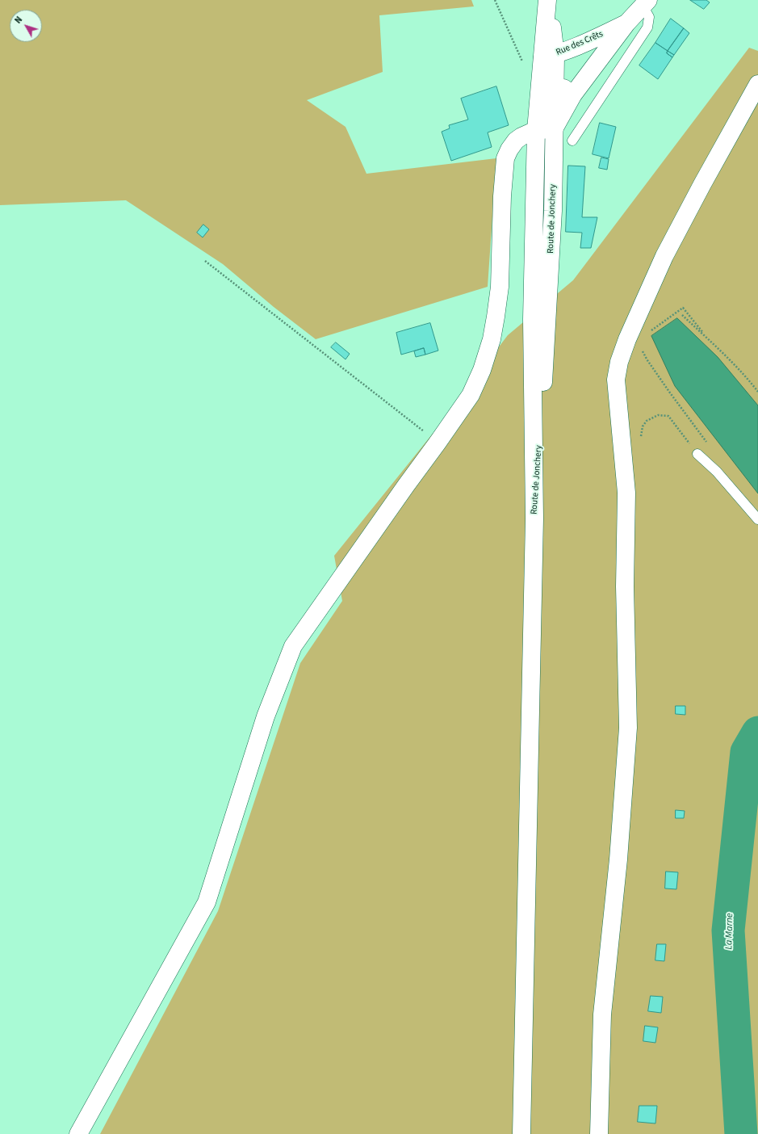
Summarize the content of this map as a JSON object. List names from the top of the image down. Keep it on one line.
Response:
{"streets":{"street":["Rue des Crêts","Route de Jonchery"]},"crossings":[["Rue des Crêts","Route de Jonchery"]],"water":["La Marne"],"north":"top left"}
